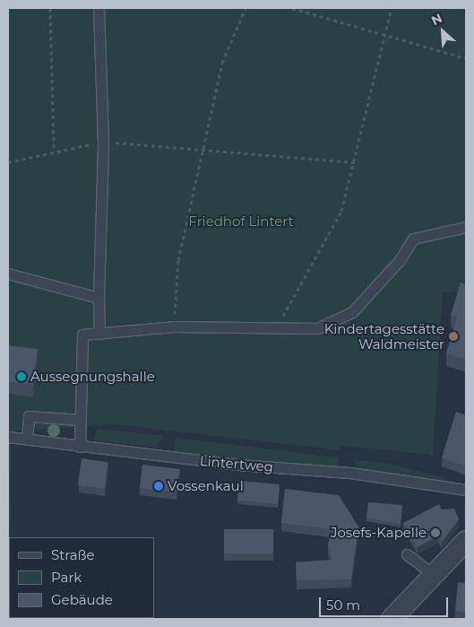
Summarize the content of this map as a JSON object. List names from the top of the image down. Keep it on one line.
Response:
{"streets":{"lane":["Lintertweg"]},"parks":["Friedhof Lintert"],"places":["Kindertagesstätte Waldmeister","Aussegnungshalle","Vossenkaul","Josefs-Kapelle"],"legend":["Straße","Park","Gebäude"],"scale_bar":"50 m","north":"top left"}
